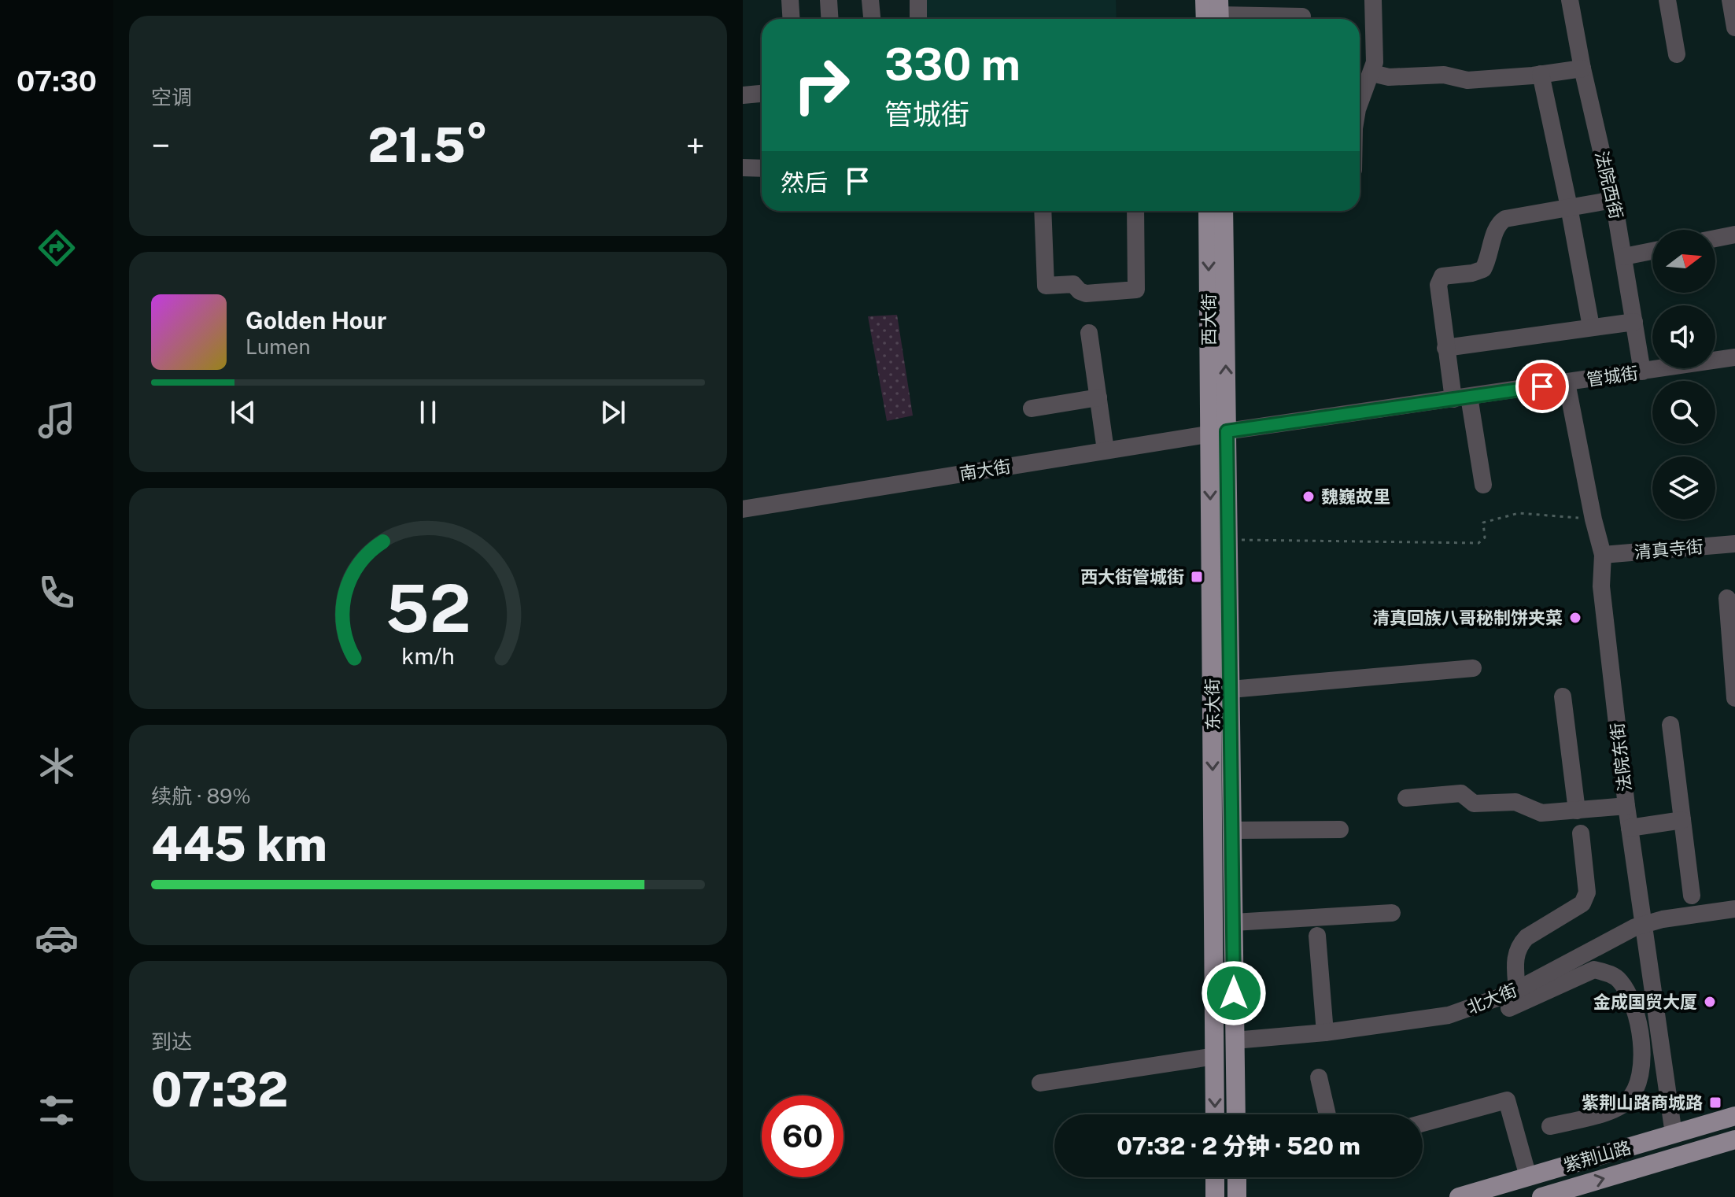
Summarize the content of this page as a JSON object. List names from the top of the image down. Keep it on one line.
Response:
{"streets":{"main road":["西大街","东大街","紫荆山路"],"street":["法院西街","管城街","南大街","清真寺街","法院东街","北大街"]},"crossings":[["法院西街","管城街"],["西大街","管城街"],["西大街","南大街"],["西大街","东大街"],["管城街","南大街"],["管城街","东大街"],["管城街","法院东街"],["南大街","东大街"],["清真寺街","法院东街"],["东大街","北大街"],["法院东街","北大街"],["法院东街","紫荆山路"]],"places":{"other":["魏巍故里","清真回族八哥秘制饼夹菜","金成国贸大厦"],"transit":["西大街管城街","紫荆山路商城路"]},"north":"right","page":{"tabs":"07:30","tile":["空调",["续航 · 89%","445 km"],["到达","07:32"]],"turn":["330 m","管城街"],"heat":["−","21.5°","+"],"then":"然后","song":["Golden Hour","Lumen"],"limit":"60","trip":"07:32 · 2 分钟 · 520 m","gauge":["52","km/h"]}}
